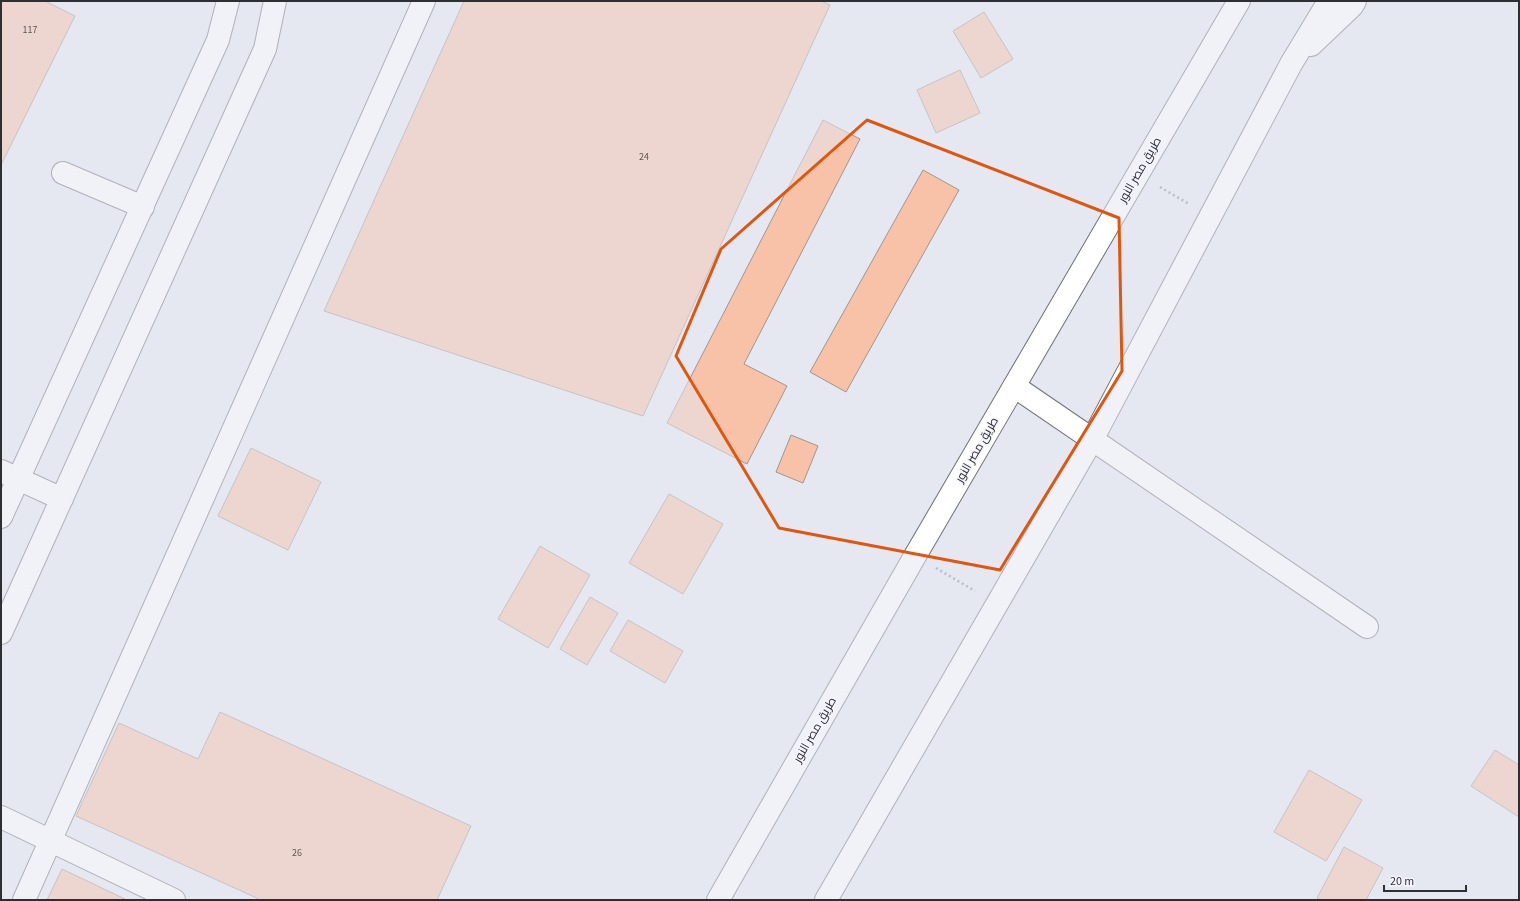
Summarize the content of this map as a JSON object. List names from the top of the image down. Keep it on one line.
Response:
{"streets":{"street":["طريق مصر النور"]},"house_numbers":["117","24","26"],"scale_bar":"20 m"}
